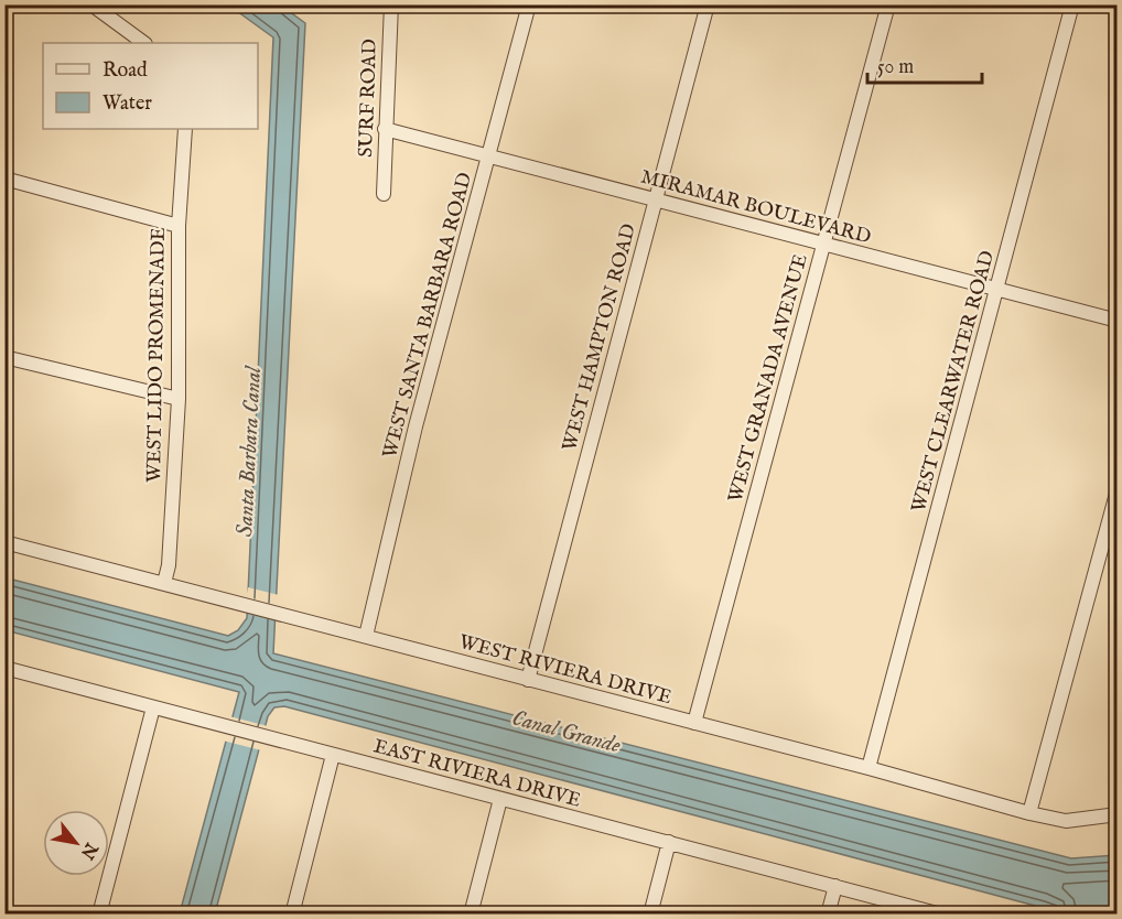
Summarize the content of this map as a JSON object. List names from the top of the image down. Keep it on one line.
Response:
{"streets":{"street":["SURF ROAD","MIRAMAR BOULEVARD","WEST SANTA BARBARA ROAD","WEST HAMPTON ROAD","WEST LIDO PROMENADE","WEST GRANADA AVENUE","WEST CLEARWATER ROAD","WEST RIVIERA DRIVE","EAST RIVIERA DRIVE"]},"crossings":[["SURF ROAD","MIRAMAR BOULEVARD"],["MIRAMAR BOULEVARD","WEST SANTA BARBARA ROAD"],["MIRAMAR BOULEVARD","WEST HAMPTON ROAD"],["MIRAMAR BOULEVARD","WEST GRANADA AVENUE"],["MIRAMAR BOULEVARD","WEST CLEARWATER ROAD"],["WEST SANTA BARBARA ROAD","WEST RIVIERA DRIVE"],["WEST HAMPTON ROAD","WEST RIVIERA DRIVE"],["WEST LIDO PROMENADE","WEST RIVIERA DRIVE"],["WEST GRANADA AVENUE","WEST RIVIERA DRIVE"],["WEST CLEARWATER ROAD","WEST RIVIERA DRIVE"]],"water":["Santa Barbara Canal","Canal Grande"],"legend":["Road","Water"],"scale_bar":"50 m","north":"bottom right"}
